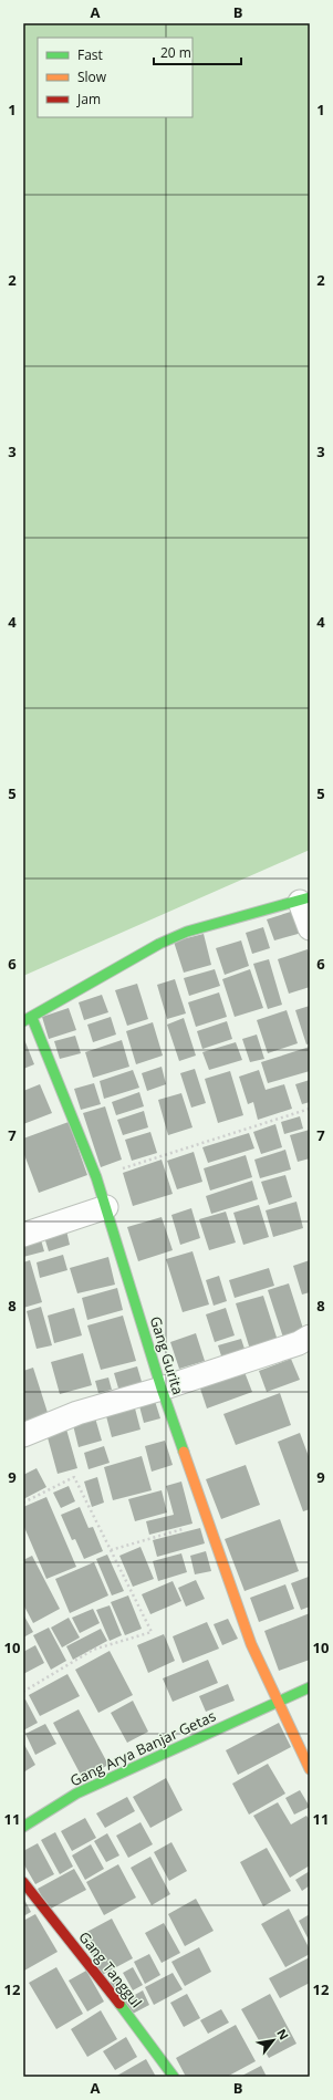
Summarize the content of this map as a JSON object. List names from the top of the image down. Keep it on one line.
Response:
{"streets":{"street":["Gang Gurita","Gang Arya Banjar Getas","Gang Tanggul"]},"crossings":[["Gang Gurita","Gang Arya Banjar Getas"]],"legend":["Fast","Slow","Jam"],"scale_bar":"20 m","north":"top right","grid":{"columns":["A","B"],"rows":["1","2","3","4","5","6","7","8","9","10","11","12"]}}
